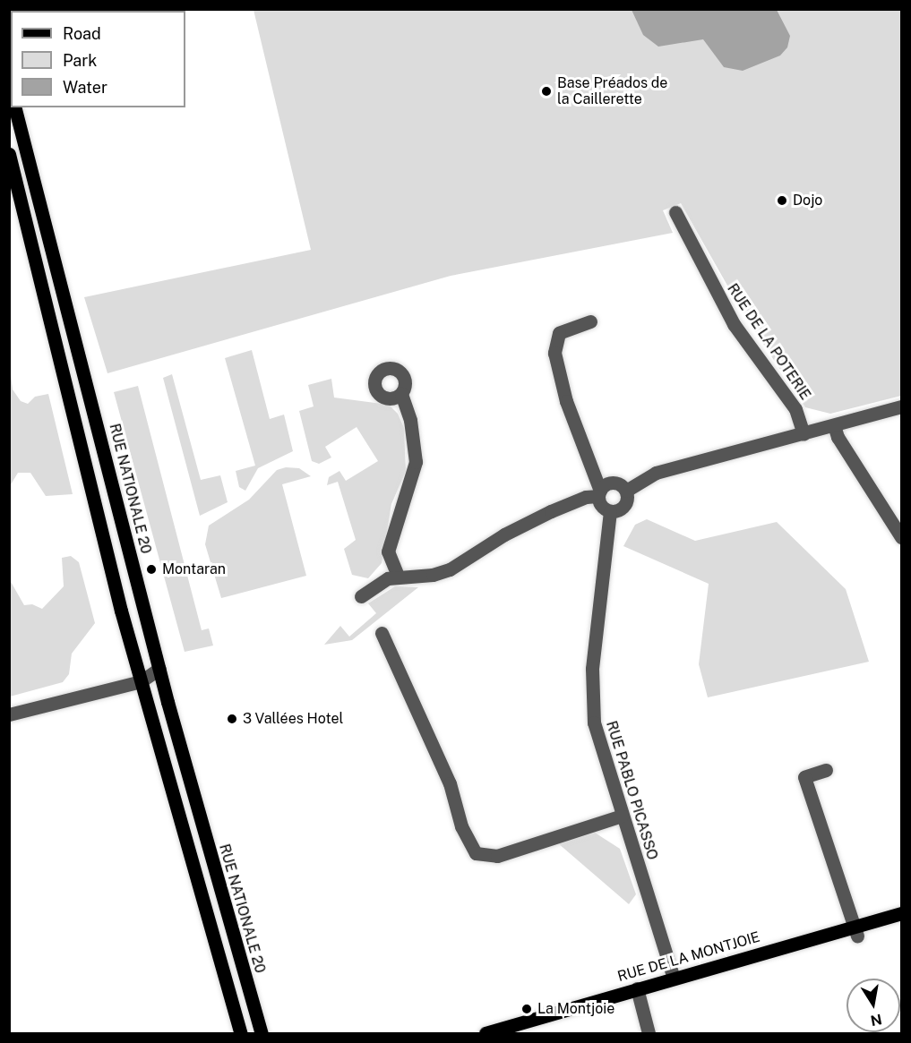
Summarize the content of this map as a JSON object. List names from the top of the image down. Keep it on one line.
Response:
{"streets":{"main road":["RUE NATIONALE 20","RUE DE LA MONTJOIE"],"street":["RUE DE LA POTERIE","RUE PABLO PICASSO"]},"crossings":[["RUE PABLO PICASSO","RUE DE LA MONTJOIE"]],"places":["Base Préados de la Caillerette","Dojo","Montaran","3 Vallées Hotel","La Montjoie"],"legend":["Road","Park","Water"],"north":"bottom"}
